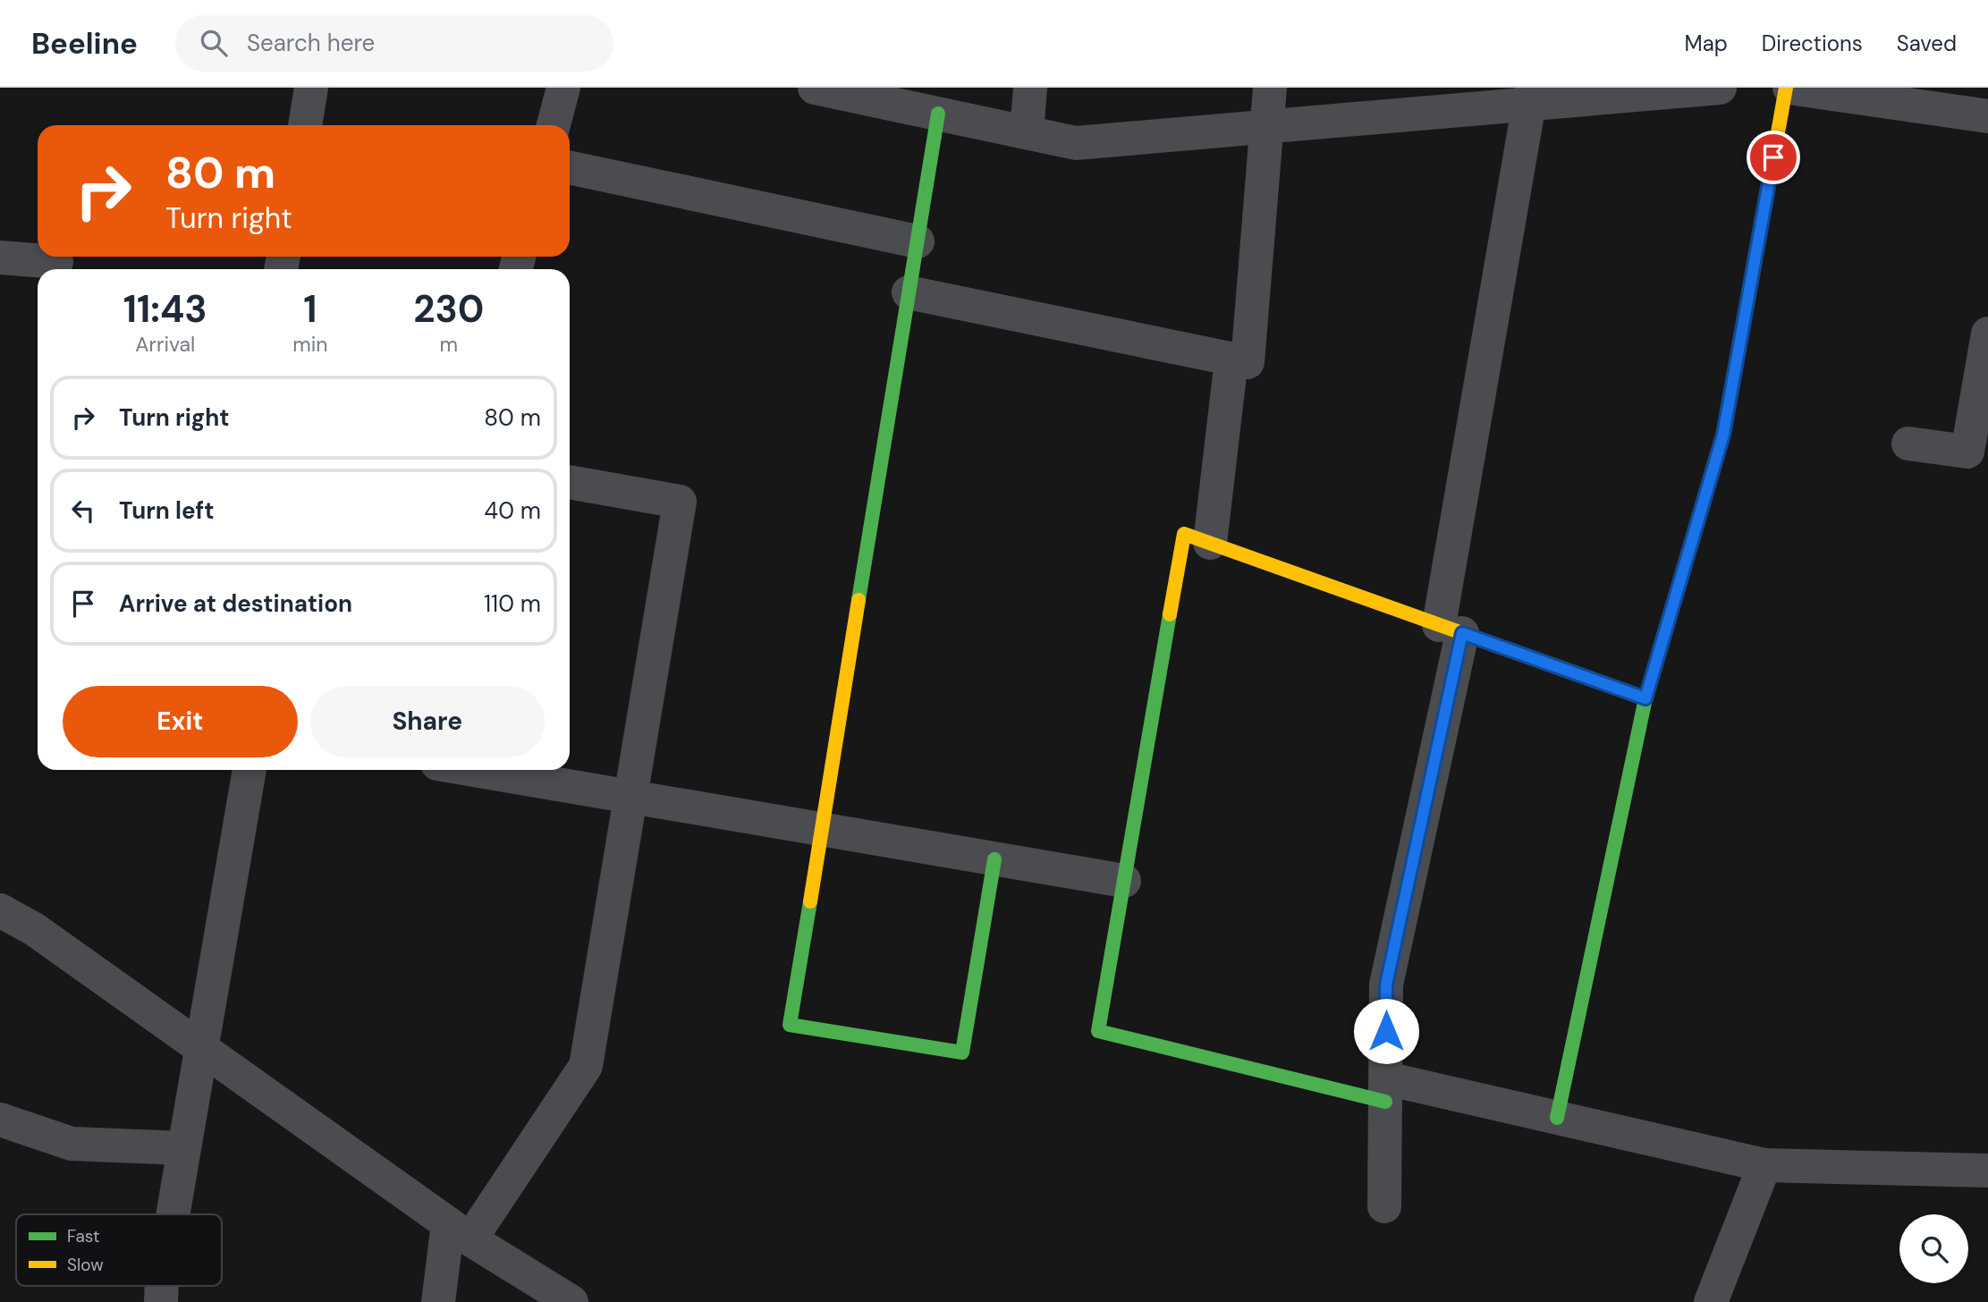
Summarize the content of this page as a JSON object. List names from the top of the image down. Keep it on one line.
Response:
{"legend":["Fast","Slow"],"page":{"header":"Beeline","search":"Search here","nav":["Map","Directions","Saved"],"turn":["80 m","Turn right"],"eta":["11:43","Arrival","1","min","230","m"],"list":[{"name":"Turn right","value":"80 m"},{"name":"Turn left","value":"40 m"},{"name":"Arrive at destination","value":"110 m"}],"buttons":["Exit","Share"]}}
